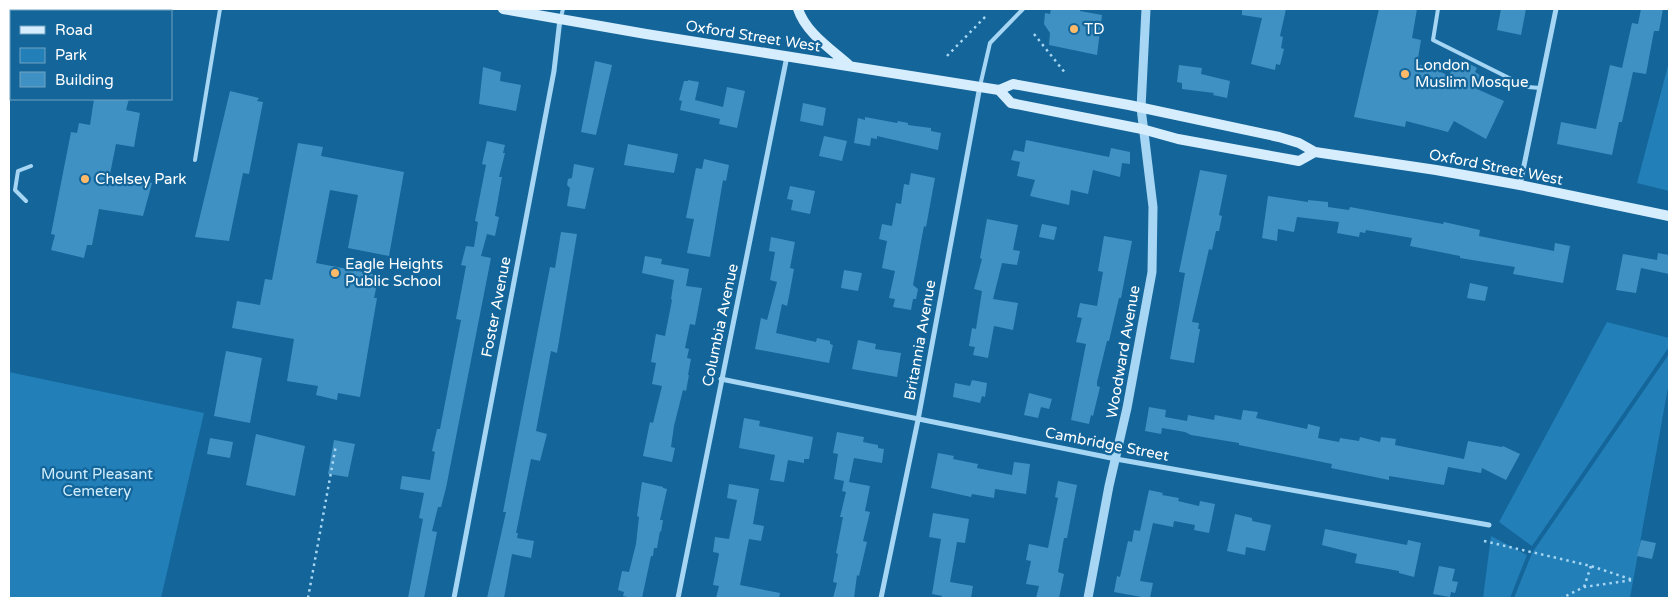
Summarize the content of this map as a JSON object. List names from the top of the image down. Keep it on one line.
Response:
{"streets":{"main road":["Oxford Street West"],"street":["Foster Avenue","Columbia Avenue","Britannia Avenue","Woodward Avenue","Cambridge Street"]},"crossings":[["Oxford Street West","Foster Avenue"],["Oxford Street West","Columbia Avenue"],["Oxford Street West","Britannia Avenue"],["Oxford Street West","Woodward Avenue"],["Columbia Avenue","Cambridge Street"],["Britannia Avenue","Cambridge Street"],["Woodward Avenue","Cambridge Street"]],"parks":["Mount Pleasant Cemetery"],"places":["TD","London Muslim Mosque","Chelsey Park","Eagle Heights Public School"],"legend":["Road","Park","Building"]}
